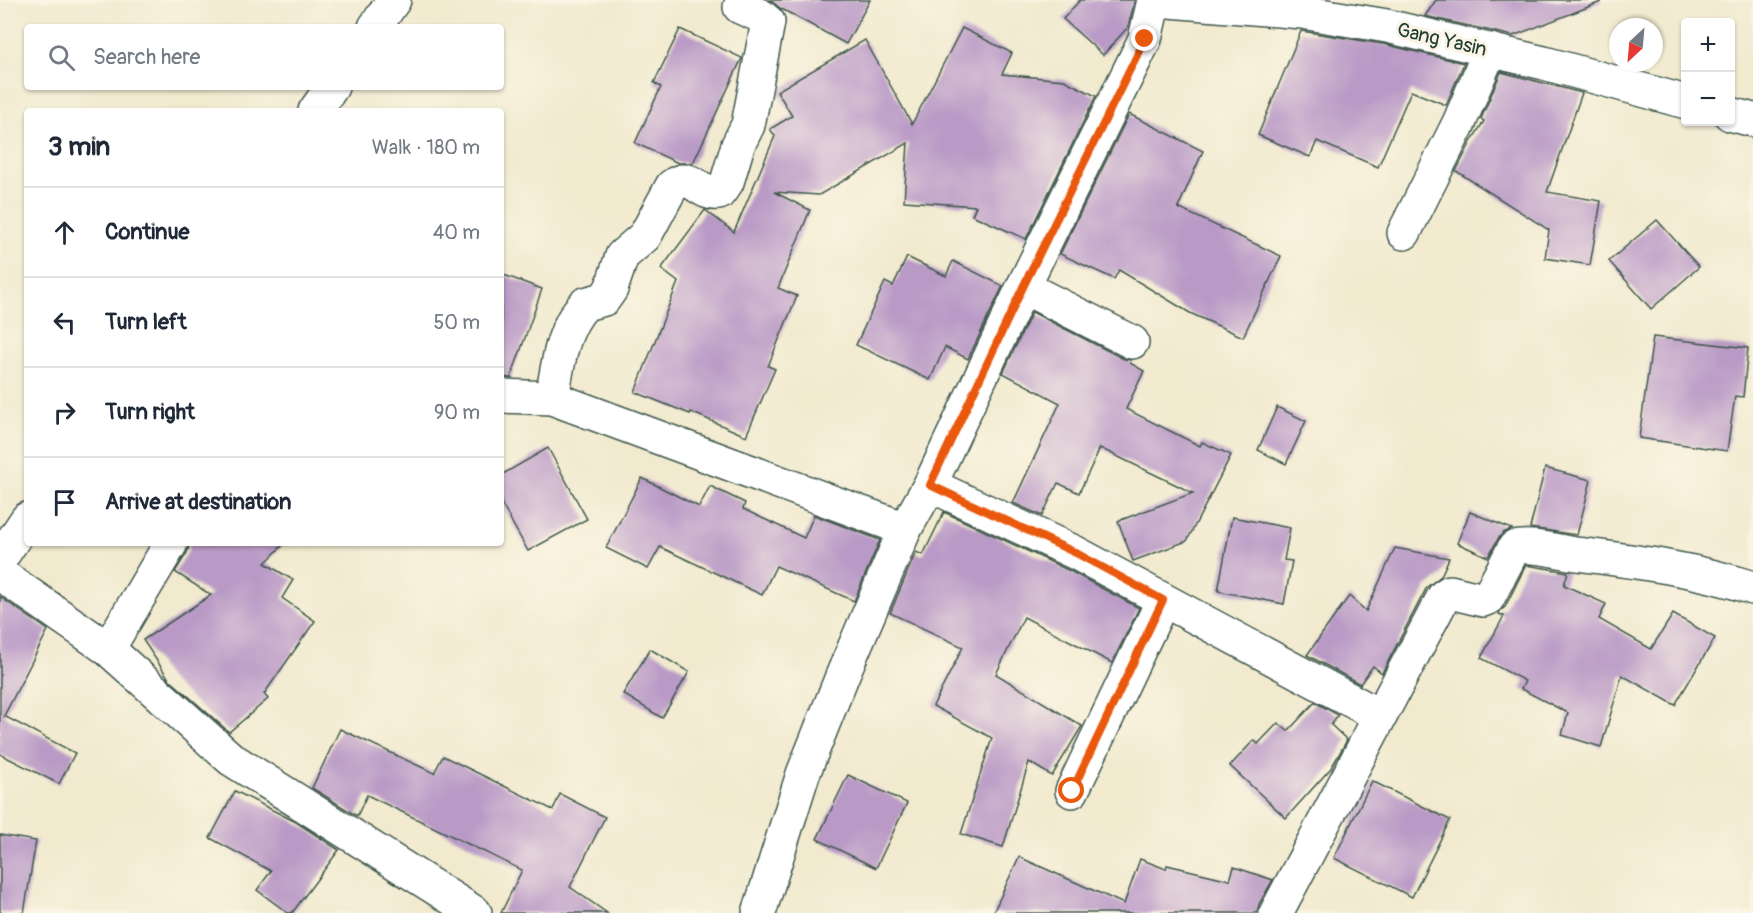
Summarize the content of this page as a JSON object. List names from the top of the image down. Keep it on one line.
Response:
{"streets":{"street":["Gang Yasin"]},"north":"bottom left","page":{"map_buttons":["+","−"],"search":"Search here","heading":["3 min","Walk · 180 m"],"list":[["Continue","40 m"],["Turn left","50 m"],["Turn right","90 m"],"Arrive at destination"]}}
